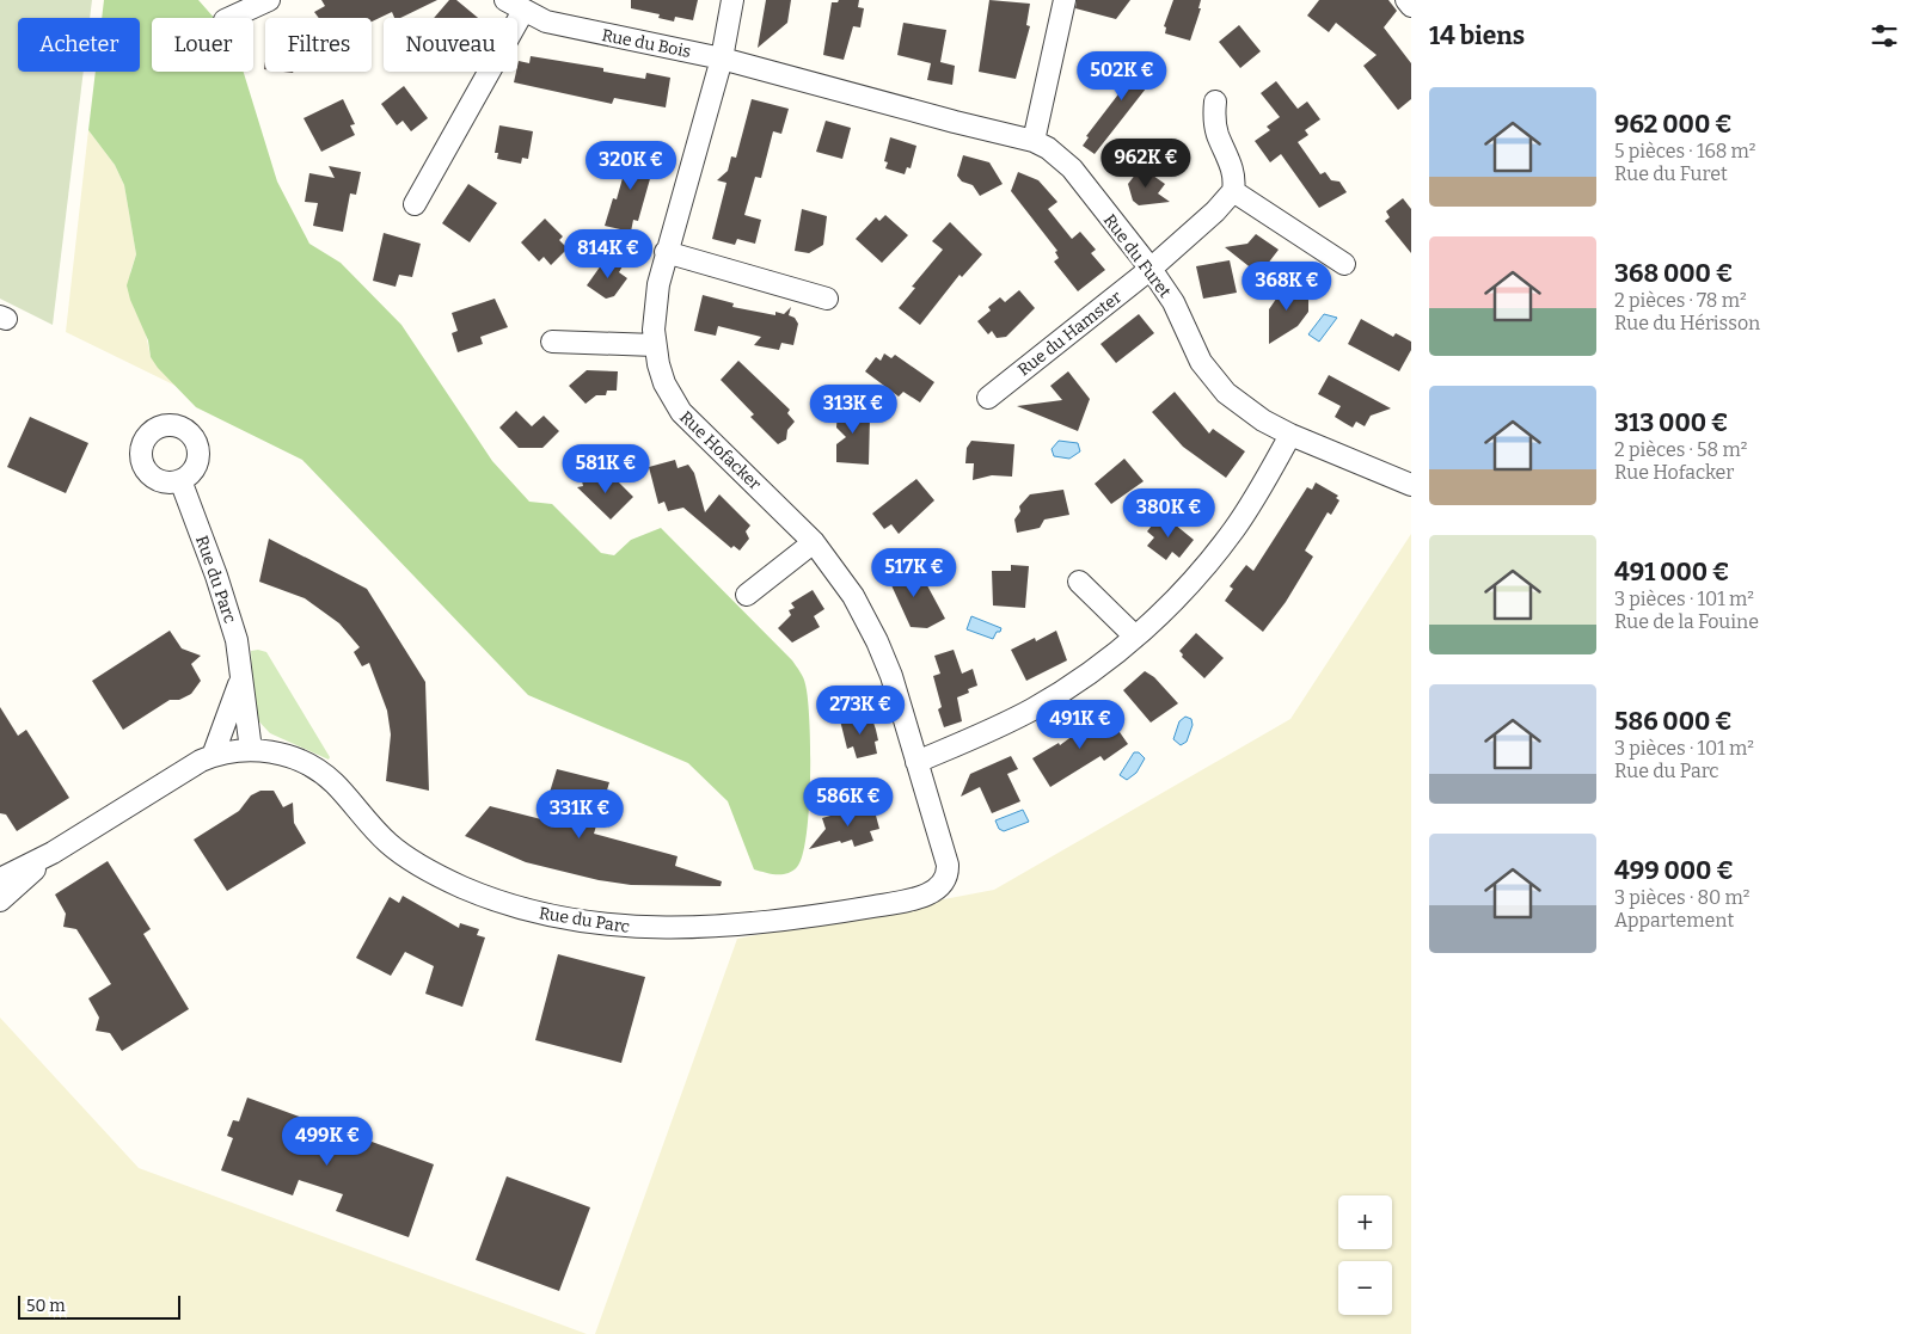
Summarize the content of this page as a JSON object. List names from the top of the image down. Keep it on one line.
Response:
{"streets":{"street":["Rue du Bois","Rue du Furet","Rue du Hamster","Rue Hofacker","Rue du Parc"]},"crossings":[["Rue du Bois","Rue du Furet"],["Rue du Bois","Rue Hofacker"],["Rue du Furet","Rue du Hamster"],["Rue du Furet","Rue Hofacker"],["Rue Hofacker","Rue du Parc"]],"scale_bar":"50 m","page":{"heading":"14 biens","chip":["Acheter","Louer","Filtres","Nouveau"],"price":["502K €","962K €","320K €","814K €","368K €","313K €","581K €","380K €","517K €","273K €","491K €","586K €","331K €","499K €"],"list":[{"name":"962 000 €","note":"5 pièces · 168 m² · Rue du Furet"},{"name":"368 000 €","note":"2 pièces · 78 m² · Rue du Hérisson"},{"name":"313 000 €","note":"2 pièces · 58 m² · Rue Hofacker"},{"name":"491 000 €","note":"3 pièces · 101 m² · Rue de la Fouine"},{"name":"586 000 €","note":"3 pièces · 101 m² · Rue du Parc"},{"name":"499 000 €","note":"3 pièces · 80 m² · Appartement"}],"map_buttons":["+","−"],"scale":"50 m"}}
